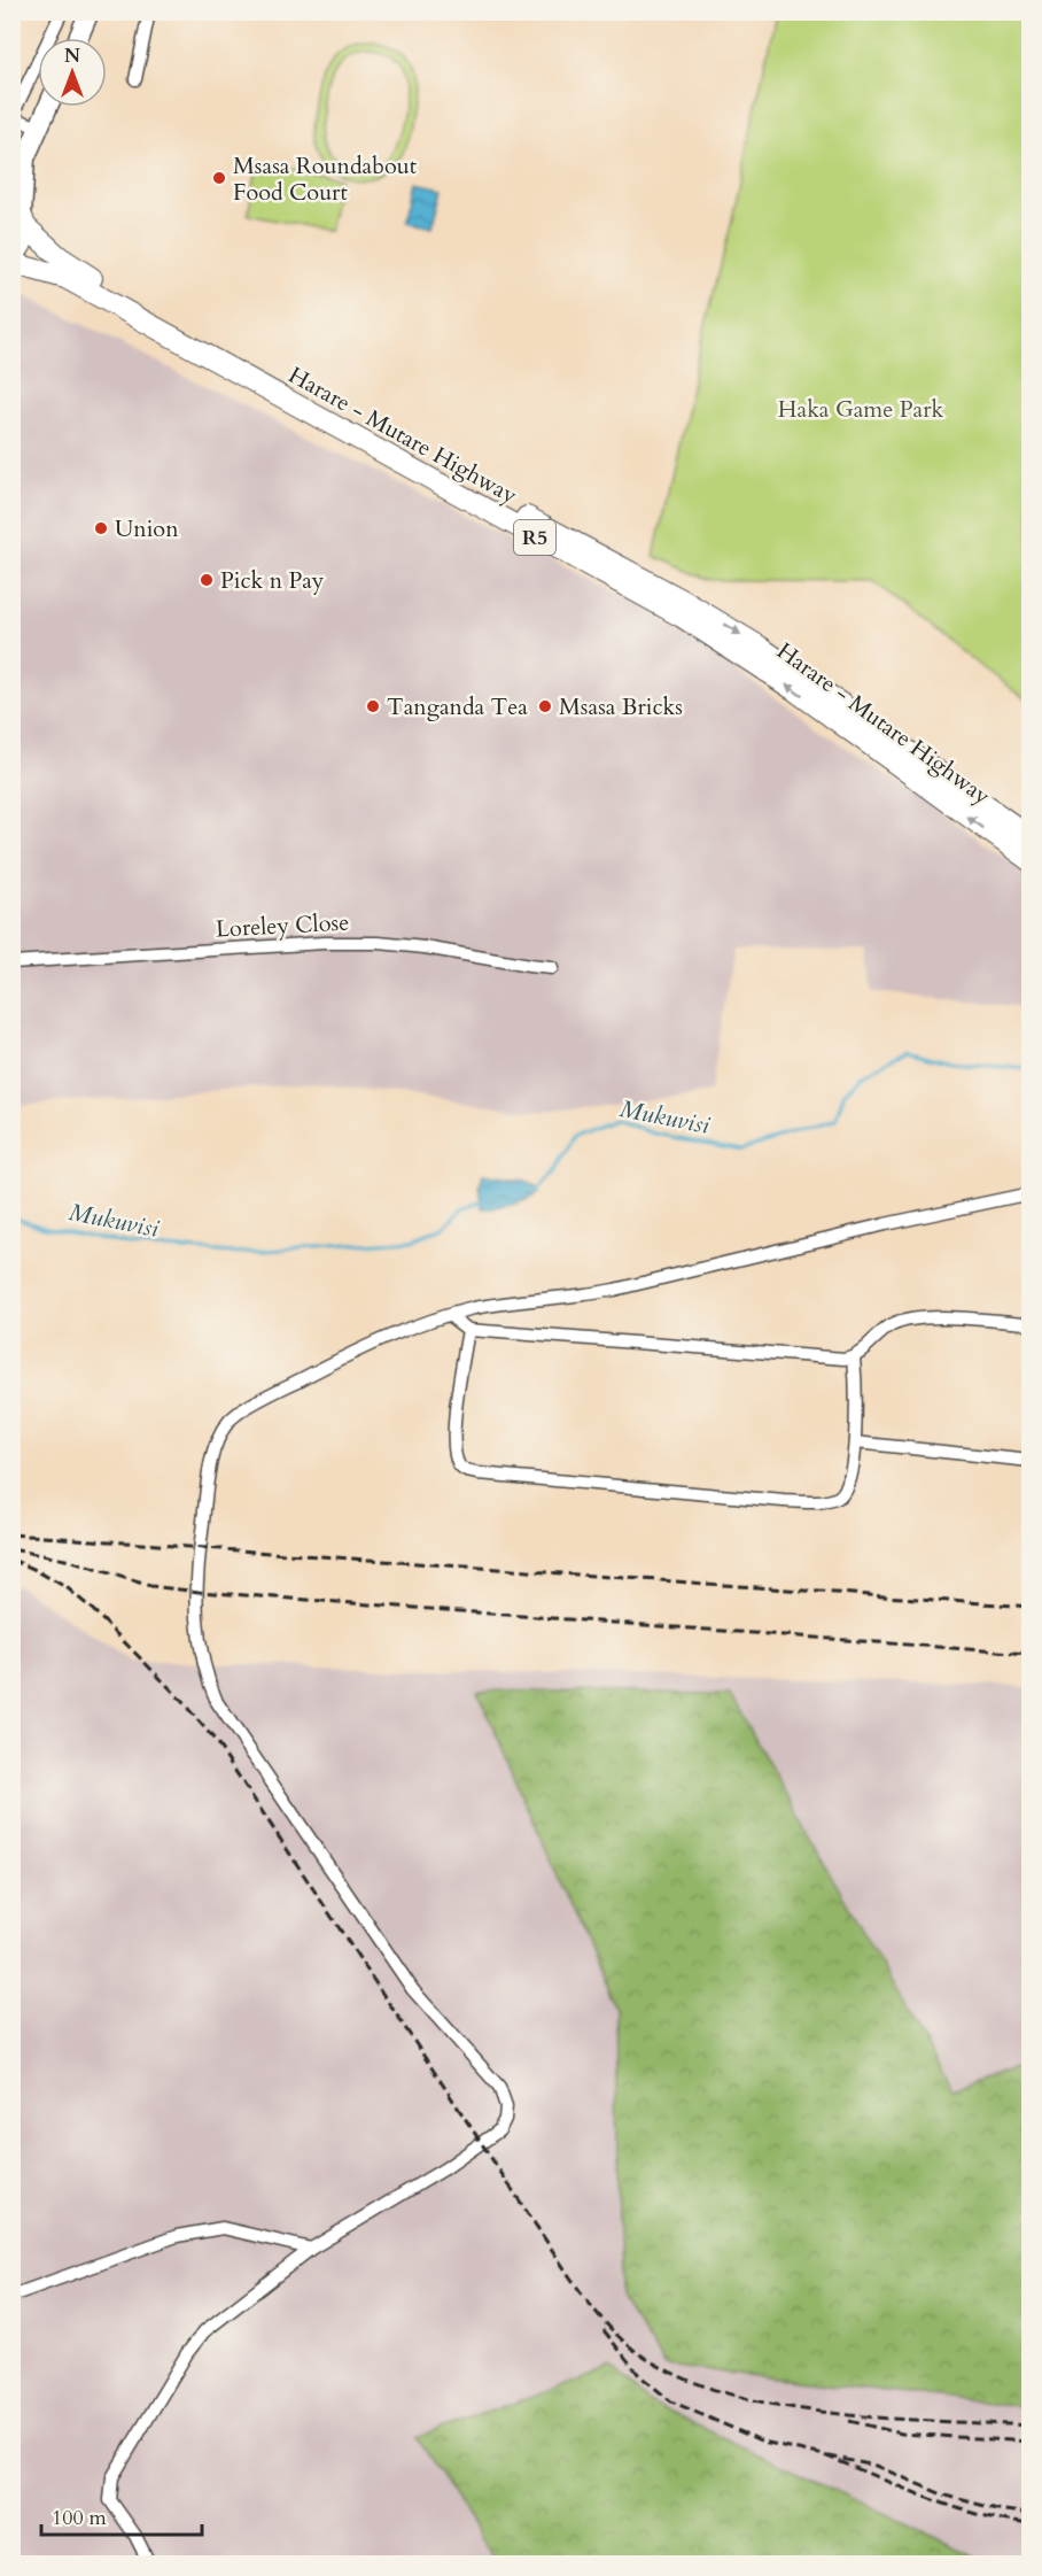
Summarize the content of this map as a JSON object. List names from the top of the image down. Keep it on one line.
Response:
{"streets":{"highway":["Harare - Mutare Highway","R5"],"street":["Loreley Close"]},"water":["Mukuvisi"],"parks":["Haka Game Park"],"places":["Msasa Roundabout Food Court","Union","Pick n Pay","Tanganda Tea","Msasa Bricks"],"scale_bar":"100 m","north":"top"}
